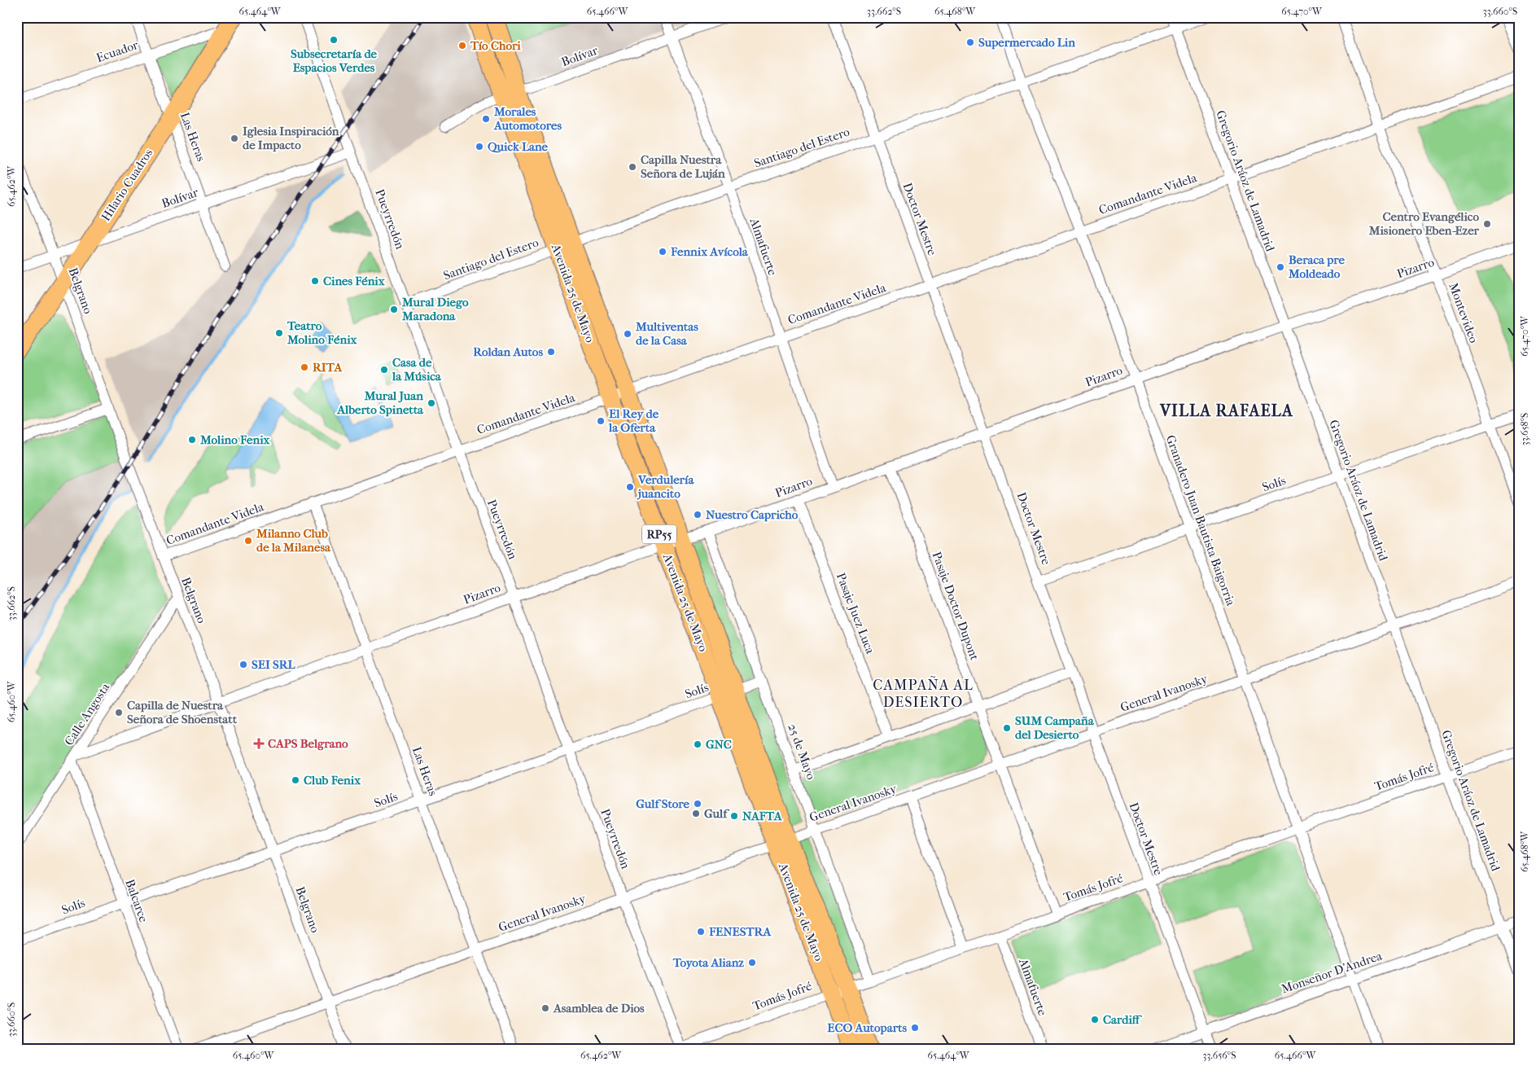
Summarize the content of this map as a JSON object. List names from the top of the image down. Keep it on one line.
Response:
{"streets":{"main road":["Hilario Cuadros","Avenida 25 de Mayo","RP55"],"street":["Ecuador","Bolívar","Las Heras","Santiago del Estero","Gregorio Aráoz de Lamadrid","Comandante Videla","Pueyrredón","Doctor Mestre","Almafuerte","Pizarro","Belgrano","Montevideo","Solís","Granadero Juan Bautista Baigorria","Pasaje Doctor Dupont","Pasaje Juez Luca","General Ivanosky","Calle Angosta","25 de Mayo","Tomás Jofré","Balcarce","Monseñor D'Andrea"]},"crossings":[["Ecuador","Las Heras"],["Ecuador","Hilario Cuadros"],["Bolívar","Las Heras"],["Bolívar","Hilario Cuadros"],["Bolívar","Pueyrredón"],["Bolívar","Almafuerte"],["Bolívar","Belgrano"],["Bolívar","Avenida 25 de Mayo"],["Las Heras","Hilario Cuadros"],["Las Heras","Comandante Videla"],["Las Heras","Pizarro"],["Las Heras","Solís"],["Las Heras","General Ivanosky"],["Santiago del Estero","Gregorio Aráoz de Lamadrid"],["Santiago del Estero","Pueyrredón"],["Santiago del Estero","Doctor Mestre"],["Santiago del Estero","Almafuerte"],["Santiago del Estero","Avenida 25 de Mayo"],["Santiago del Estero","Granadero Juan Bautista Baigorria"],["Gregorio Aráoz de Lamadrid","Comandante Videla"],["Gregorio Aráoz de Lamadrid","Pizarro"],["Gregorio Aráoz de Lamadrid","Solís"],["Gregorio Aráoz de Lamadrid","General Ivanosky"],["Gregorio Aráoz de Lamadrid","Tomás Jofré"],["Gregorio Aráoz de Lamadrid","Monseñor D'Andrea"],["Hilario Cuadros","Belgrano"],["Comandante Videla","Pueyrredón"],["Comandante Videla","Doctor Mestre"],["Comandante Videla","Almafuerte"],["Comandante Videla","Belgrano"],["Comandante Videla","Avenida 25 de Mayo"],["Comandante Videla","Montevideo"],["Comandante Videla","Granadero Juan Bautista Baigorria"],["Pueyrredón","Pizarro"],["Pueyrredón","Solís"],["Pueyrredón","General Ivanosky"],["Pueyrredón","Tomás Jofré"],["Doctor Mestre","Pizarro"],["Doctor Mestre","Solís"],["Doctor Mestre","General Ivanosky"],["Doctor Mestre","Tomás Jofré"],["Doctor Mestre","Monseñor D'Andrea"],["Almafuerte","Pizarro"],["Almafuerte","Tomás Jofré"],["Pizarro","Belgrano"],["Pizarro","Avenida 25 de Mayo"],["Pizarro","Montevideo"],["Pizarro","Granadero Juan Bautista Baigorria"],["Pizarro","Pasaje Doctor Dupont"],["Pizarro","Pasaje Juez Luca"],["Pizarro","Calle Angosta"],["Pizarro","25 de Mayo"],["Pizarro","Balcarce"],["Belgrano","Solís"],["Belgrano","General Ivanosky"],["Belgrano","Calle Angosta"],["Avenida 25 de Mayo","Solís"],["Avenida 25 de Mayo","General Ivanosky"],["Avenida 25 de Mayo","Tomás Jofré"],["Montevideo","Solís"],["Solís","Granadero Juan Bautista Baigorria"],["Solís","25 de Mayo"],["Solís","Balcarce"],["Granadero Juan Bautista Baigorria","General Ivanosky"],["Granadero Juan Bautista Baigorria","Tomás Jofré"],["Granadero Juan Bautista Baigorria","Monseñor D'Andrea"],["Pasaje Doctor Dupont","General Ivanosky"],["Pasaje Doctor Dupont","Tomás Jofré"],["General Ivanosky","25 de Mayo"],["Calle Angosta","Balcarce"],["25 de Mayo","Tomás Jofré"]],"districts":["VILLA RAFAELA","CAMPAÑA AL DESIERTO"],"places":{"other":["Subsecretaría de Espacios Verdes","Supermercado Lin","Tío Chori","Morales Automotores","Iglesia Inspiración de Impacto","Quick Lane","Capilla Nuestra Señora de Luján","Centro Evangélico Misionero Eben-Ezer","Fennix Avícola","Beraca pre Moldeado","Cines Fénix","Mural Diego Maradona","Teatro Molino Fénix","Multiventas de la Casa","Roldan Autos","RITA","Casa de la Música","Mural Juan Alberto Spinetta","El Rey de la Oferta","Molino Fenix","Verdulería juancito","Nuestro Capricho","Milanno Club de la Milanesa","SEI SRL","Capilla de Nuestra Señora de Shoenstatt","SUM Campaña del Desierto","GNC","Club Fenix","Gulf Store","Gulf","NAFTA","FENESTRA","Toyota Alianz","Asamblea de Dios","Cardiff","ECO Autoparts"],"health":["CAPS Belgrano"]},"coordinates":["65.464°W","65.466°W","33.662°S","65.468°W","65.470°W","33.660°S","65.462°W","33.658°S","65.460°W","33.656°S"]}
